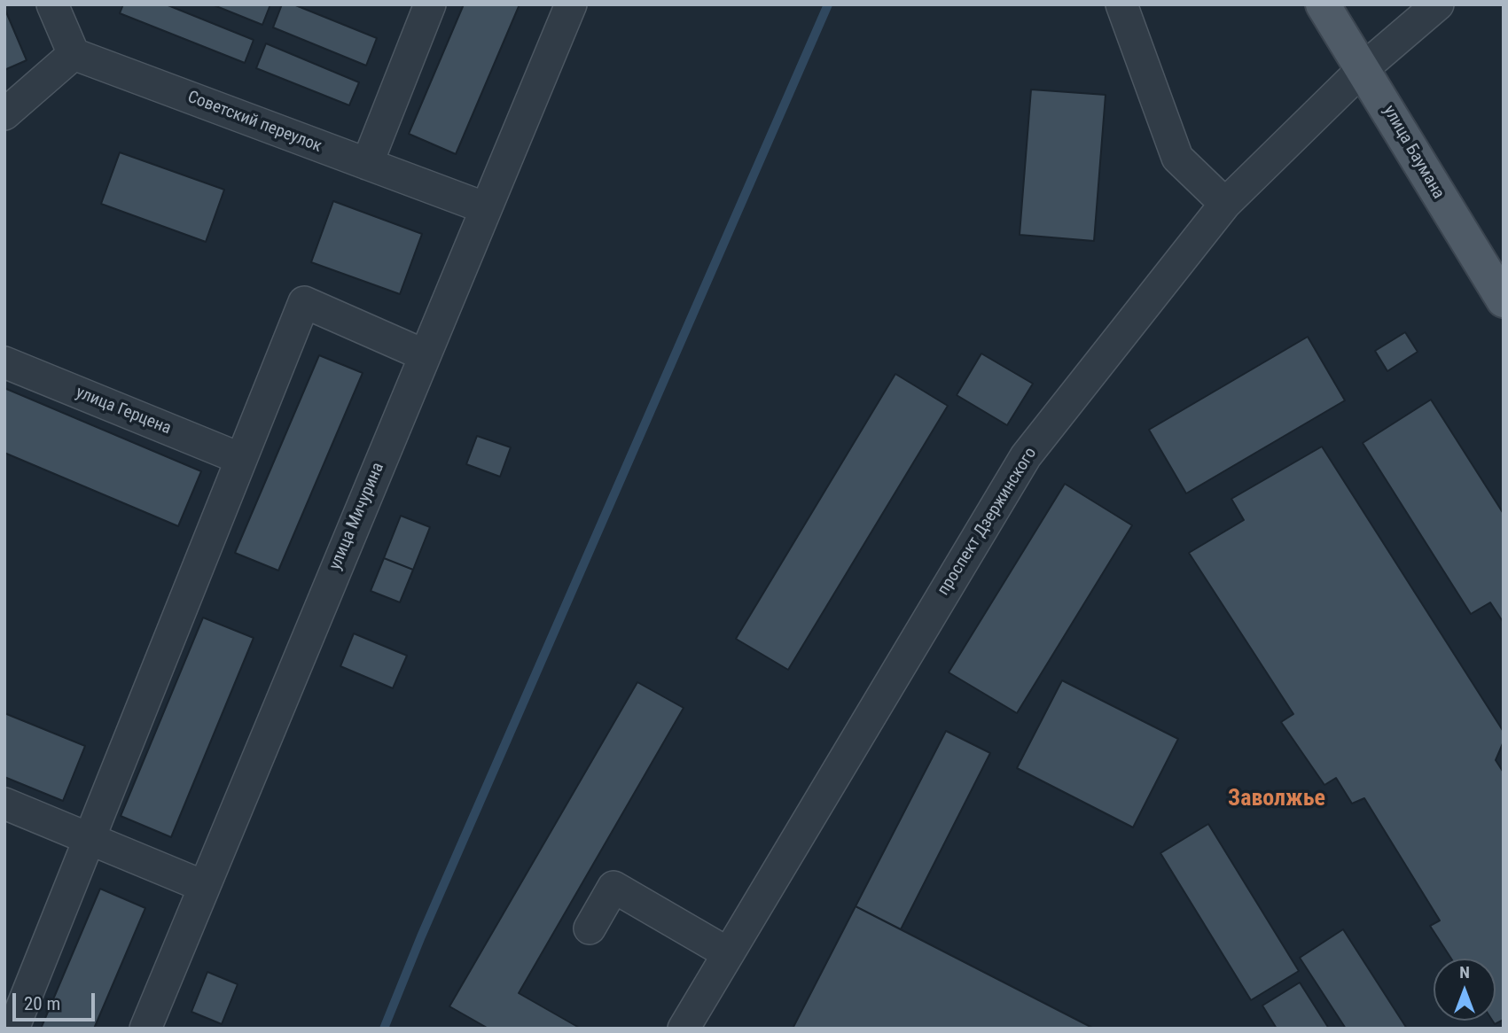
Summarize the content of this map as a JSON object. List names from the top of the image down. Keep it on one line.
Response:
{"streets":{"main road":["улица Баумана"],"street":["Советский переулок","улица Герцена","улица Мичурина","проспект Дзержинского"]},"crossings":[["Советский переулок","улица Мичурина"],["улица Баумана","проспект Дзержинского"]],"districts":["Заволжье"],"scale_bar":"20 m","north":"top"}
